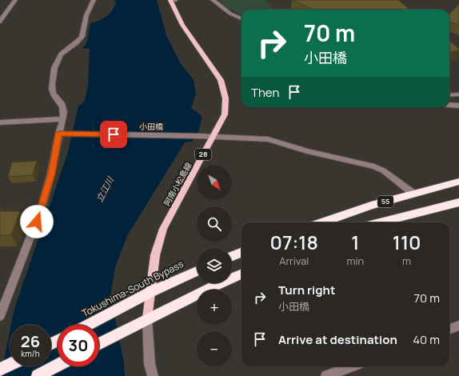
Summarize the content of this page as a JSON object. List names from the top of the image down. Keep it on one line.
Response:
{"streets":{"highway":["55","Tokushima-South Bypass"],"main road":["28","阿南小松島線"],"street":["小田橋"]},"crossings":[["小田橋","阿南小松島線"],["小田橋","55"],["阿南小松島線","Tokushima-South Bypass"]],"water":["立江川"],"north":"bottom right","page":{"turn":["70 m","小田橋"],"then":"Then","map_buttons":["+","−"],"eta":["07:18","Arrival","1","min","110","m"],"list":[{"name":"Turn right","note":"小田橋","value":"70 m"},{"name":"Arrive at destination","value":"40 m"}],"speed":"26 km/h","limit":"30"}}
